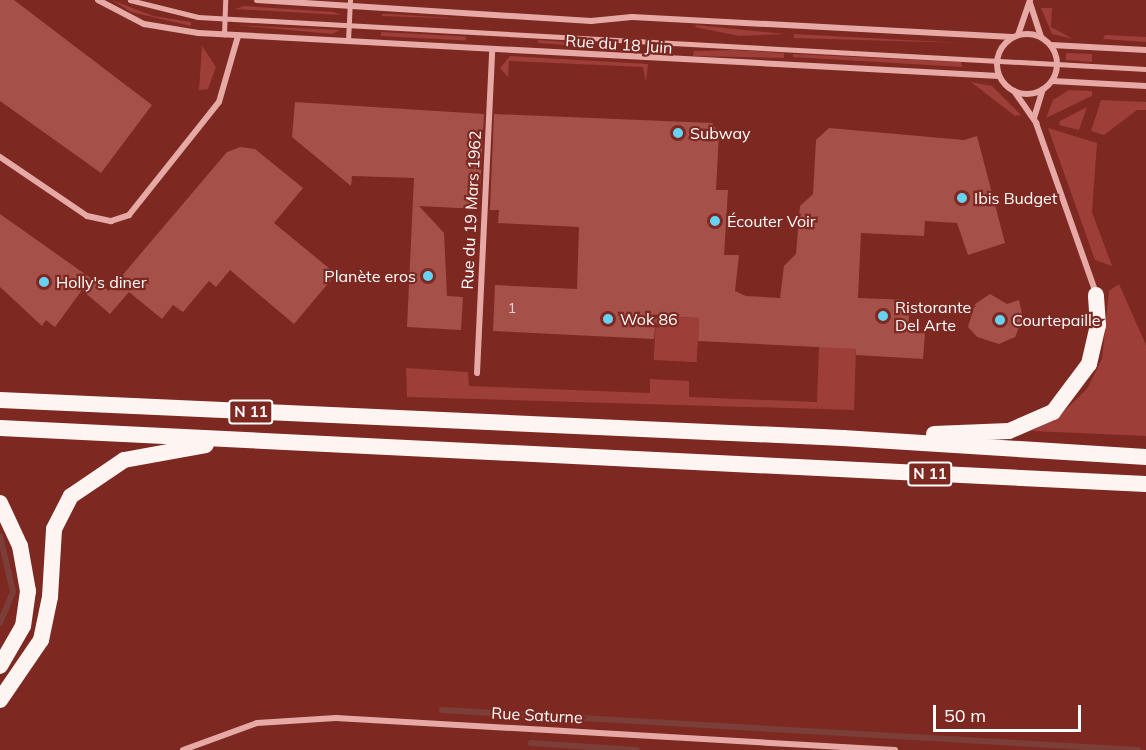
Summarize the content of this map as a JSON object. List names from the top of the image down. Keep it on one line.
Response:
{"streets":{"highway":["N 11"],"street":["Rue du 18 Juin","Rue du 19 Mars 1962","Rue Saturne"]},"crossings":[["Rue du 18 Juin","Rue du 19 Mars 1962"]],"places":["Subway","Ibis Budget","Écouter Voir","Planète eros","Holly's diner","Ristorante Del Arte","Wok 86","Courtepaille"],"house_numbers":["1"],"scale_bar":"50 m"}
